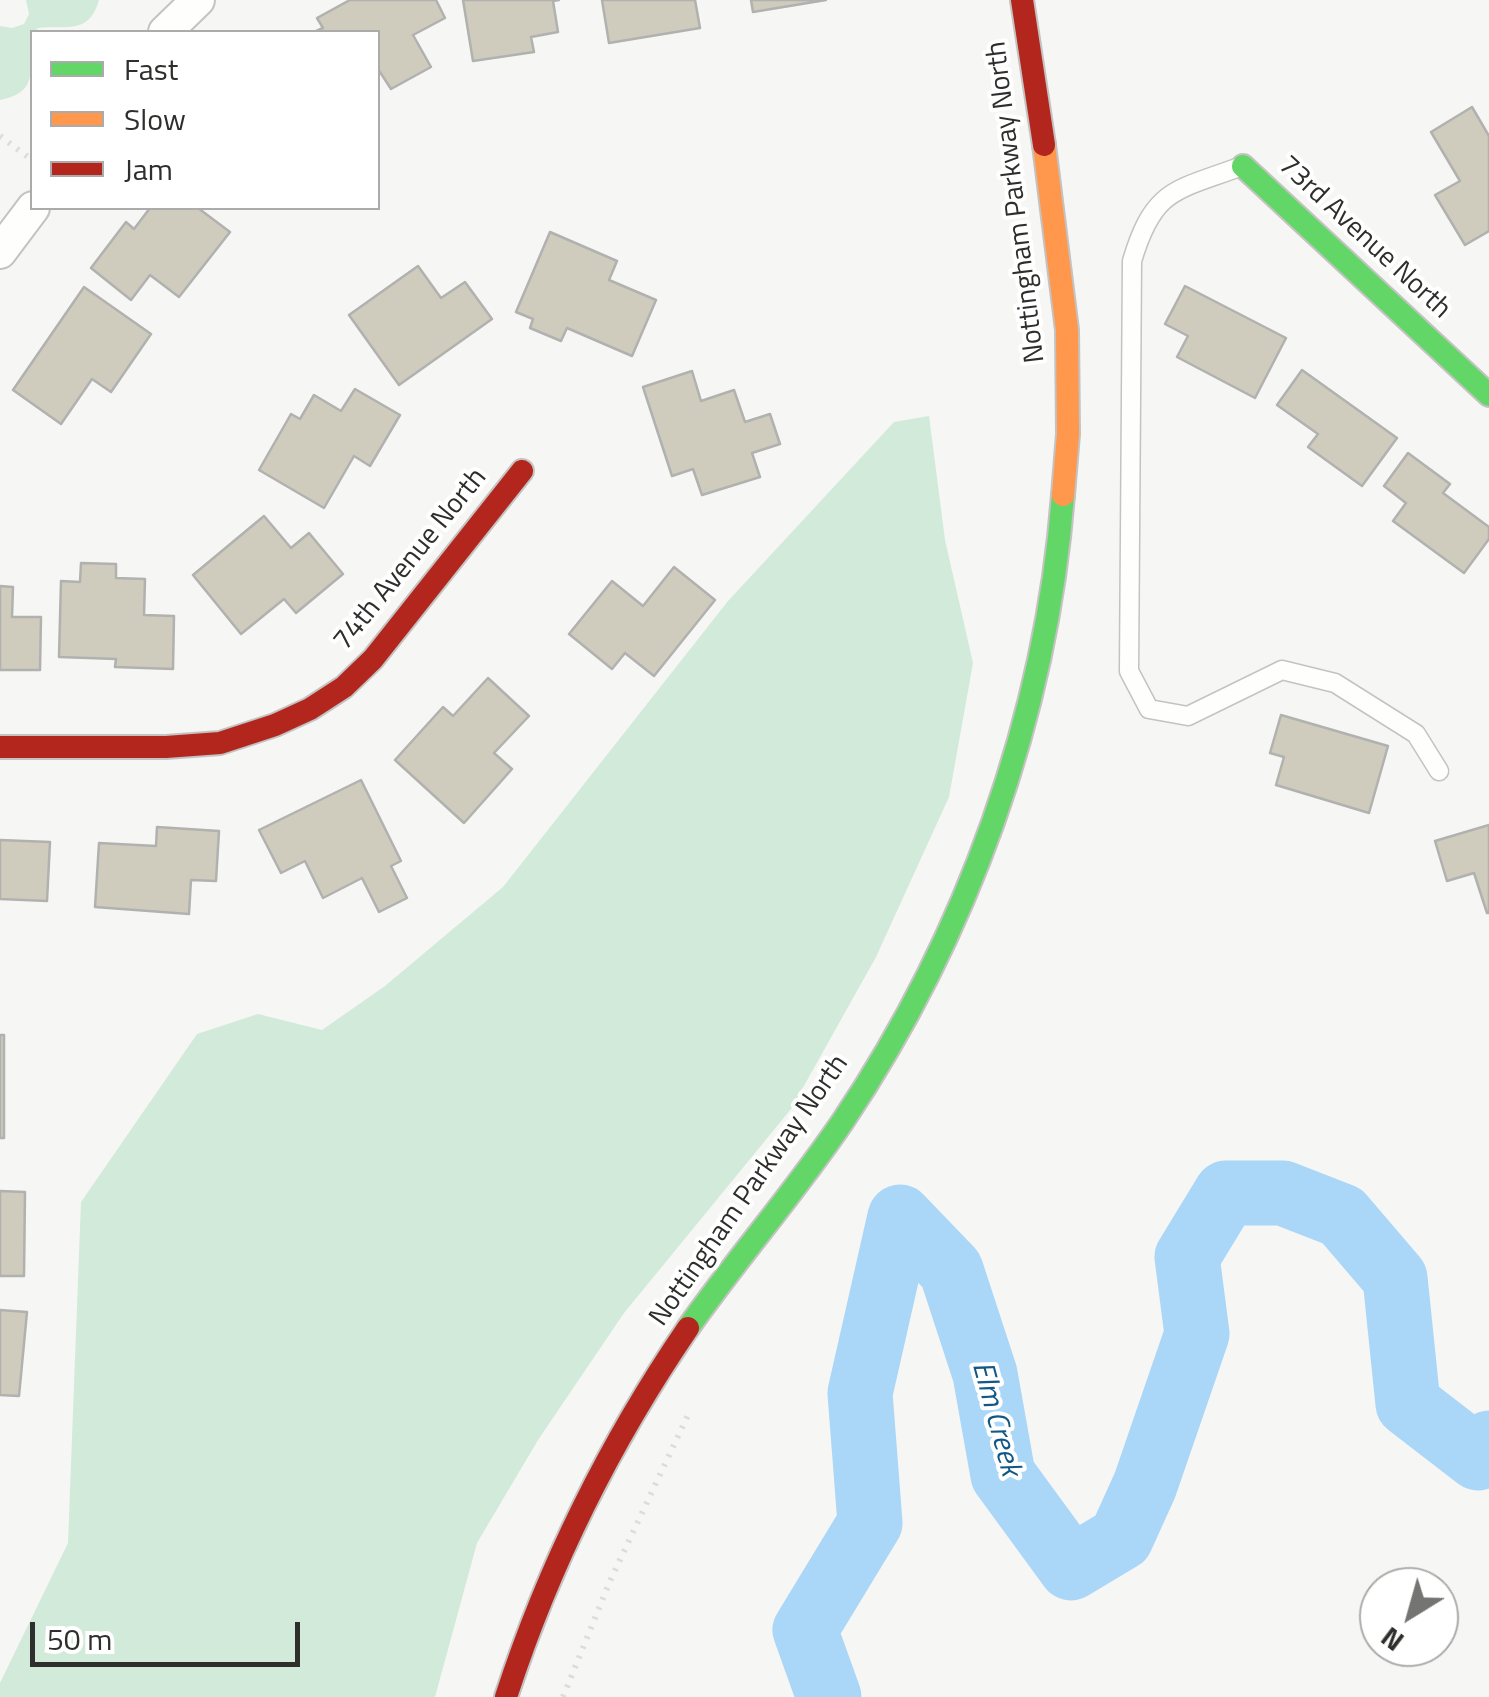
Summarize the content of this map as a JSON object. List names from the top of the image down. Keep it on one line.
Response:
{"streets":{"street":["Nottingham Parkway North","73rd Avenue North","74th Avenue North"]},"water":["Elm Creek"],"legend":["Fast","Slow","Jam"],"scale_bar":"50 m","north":"bottom left"}
